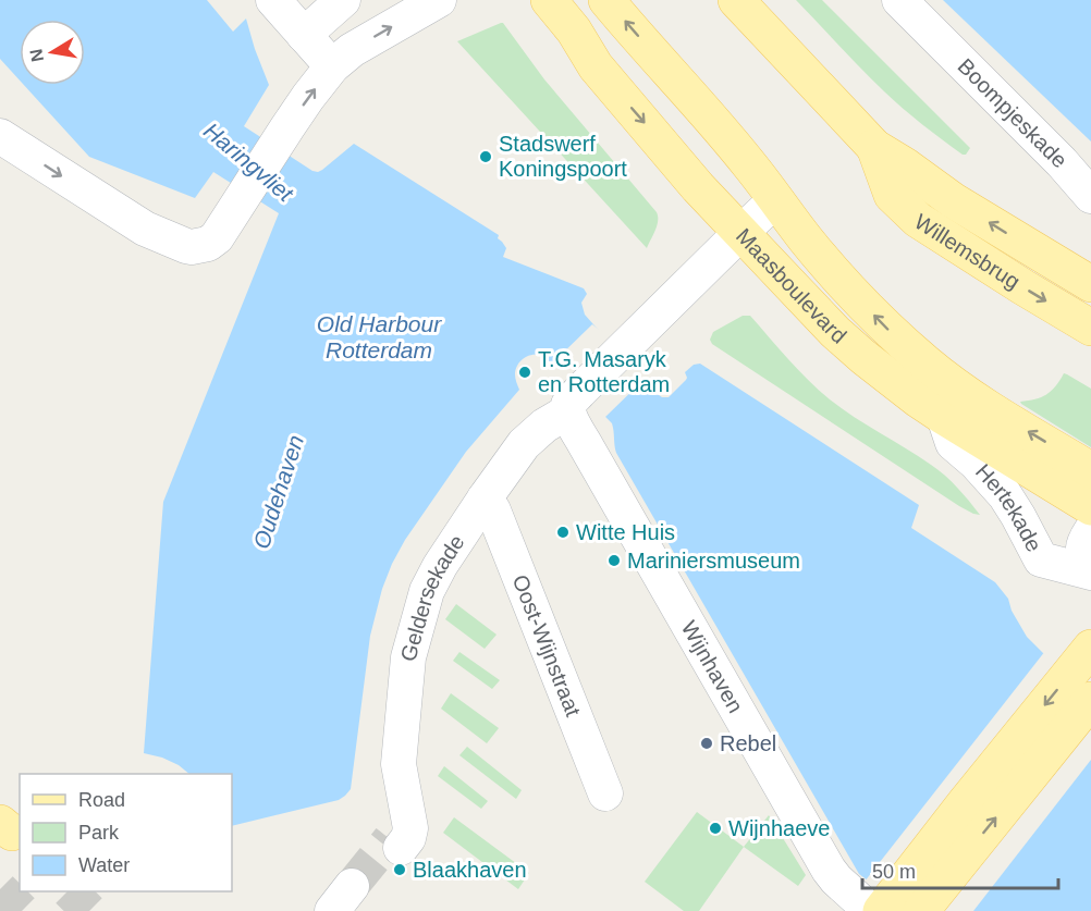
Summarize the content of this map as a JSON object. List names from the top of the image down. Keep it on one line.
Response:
{"streets":{"main road":["Willemsbrug","Maasboulevard"],"street":["Boompjeskade","Hertekade","Geldersekade","Oost-Wijnstraat","Wijnhaven"]},"crossings":[["Maasboulevard","Hertekade"],["Maasboulevard","Geldersekade"],["Geldersekade","Oost-Wijnstraat"],["Geldersekade","Wijnhaven"]],"water":["Haringvliet","Old Harbour Rotterdam","Oudehaven"],"places":["Stadswerf Koningspoort","T.G. Masaryk en Rotterdam","Witte Huis","Mariniersmuseum","Rebel","Wijnhaeve","Blaakhaven"],"legend":["Road","Park","Water"],"scale_bar":"50 m","north":"left"}
